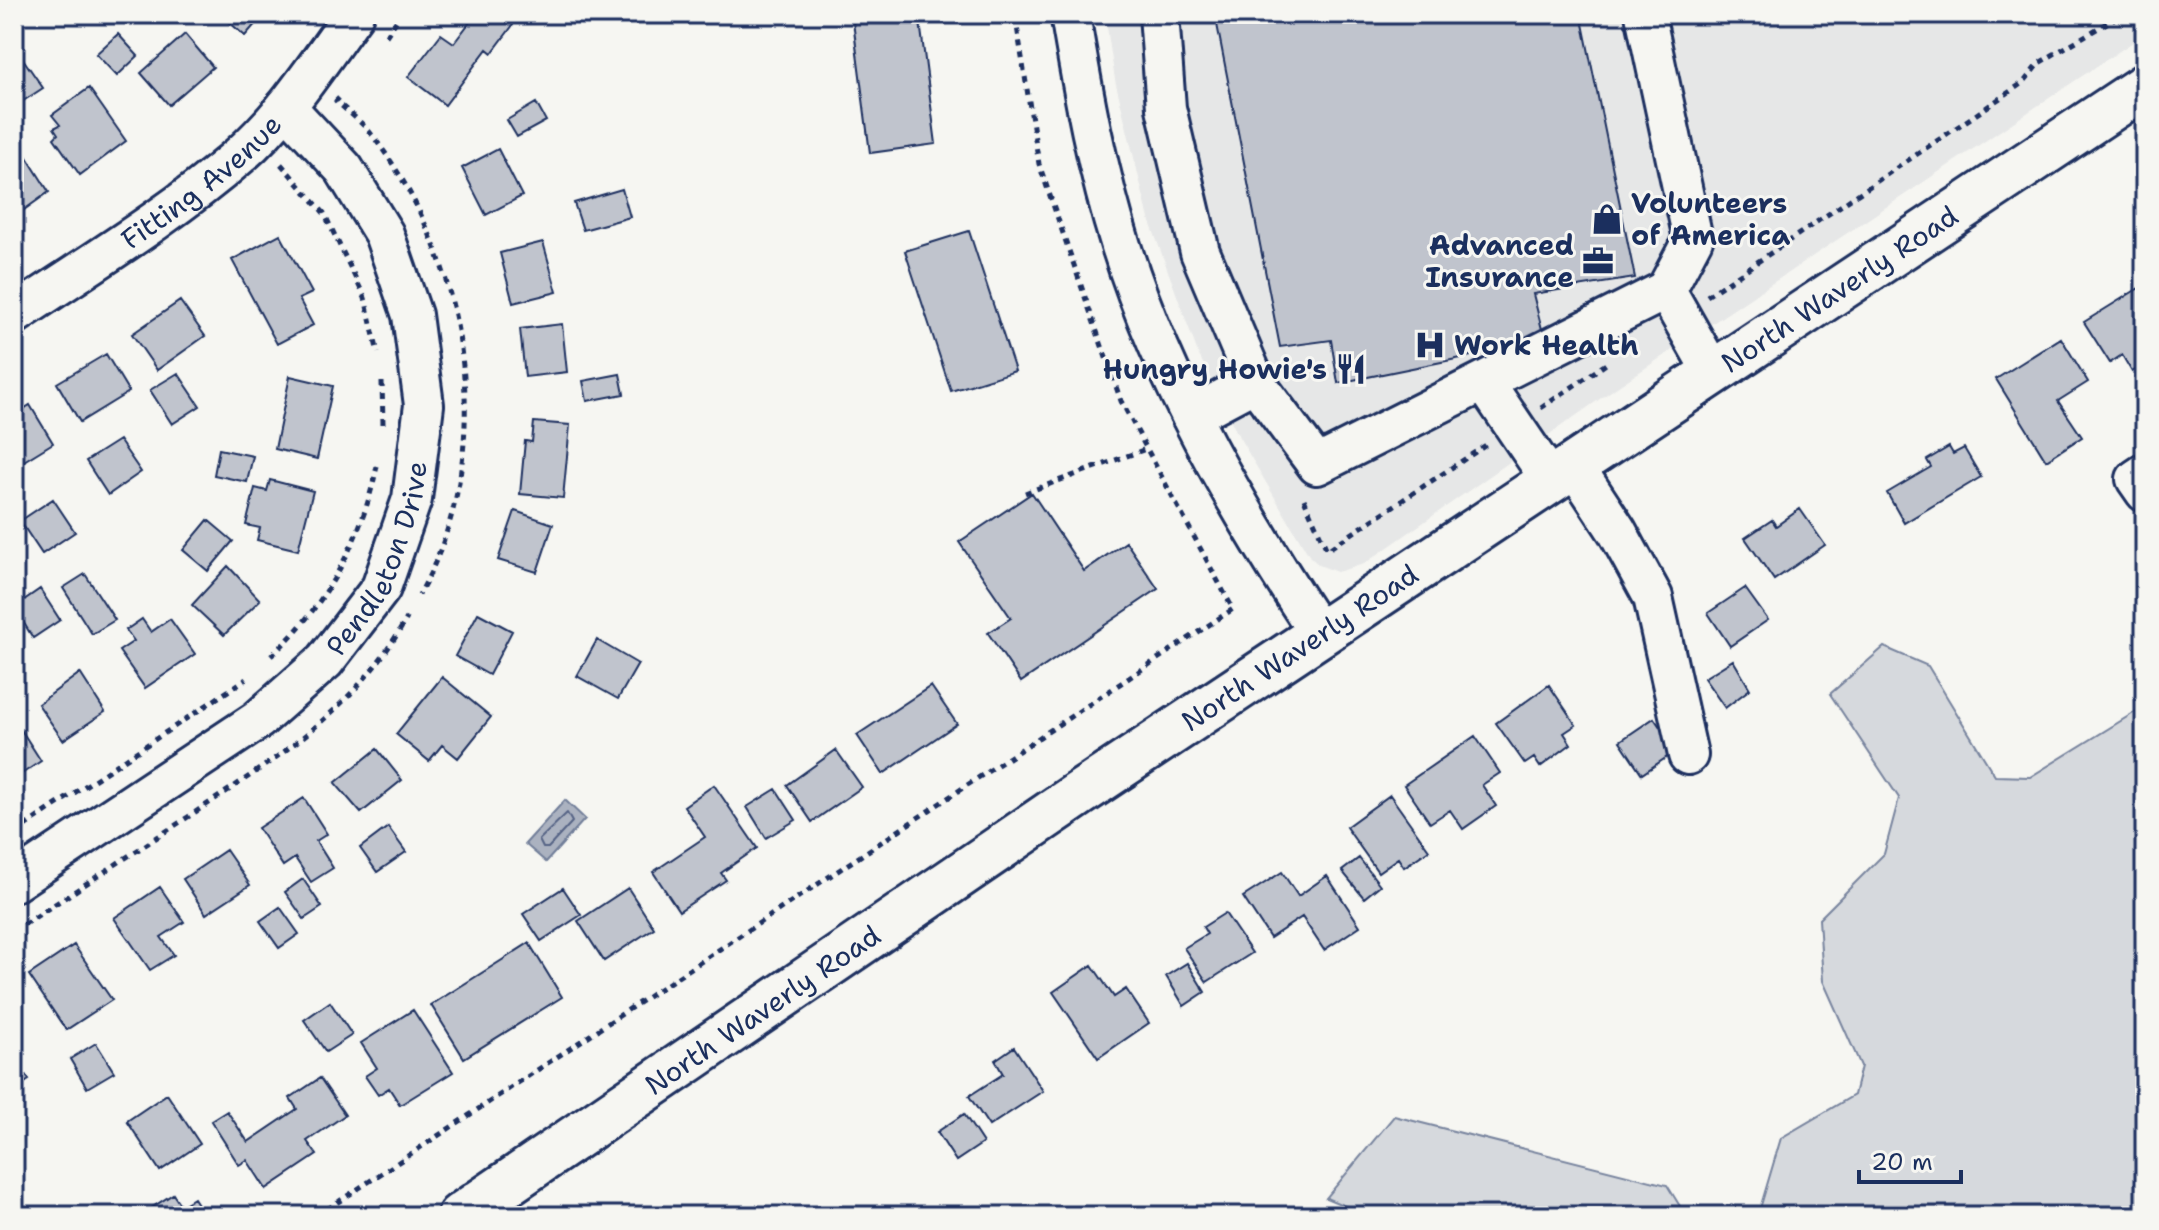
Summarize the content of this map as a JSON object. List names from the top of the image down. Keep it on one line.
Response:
{"streets":{"main road":["North Waverly Road"],"street":["Fitting Avenue","Pendleton Drive"]},"crossings":[["Fitting Avenue","Pendleton Drive"]],"places":{"shop":["Volunteers of America"],"office":["Advanced Insurance"],"hospital":["Work Health"],"restaurant":["Hungry Howie's"]},"scale_bar":"20 m"}
